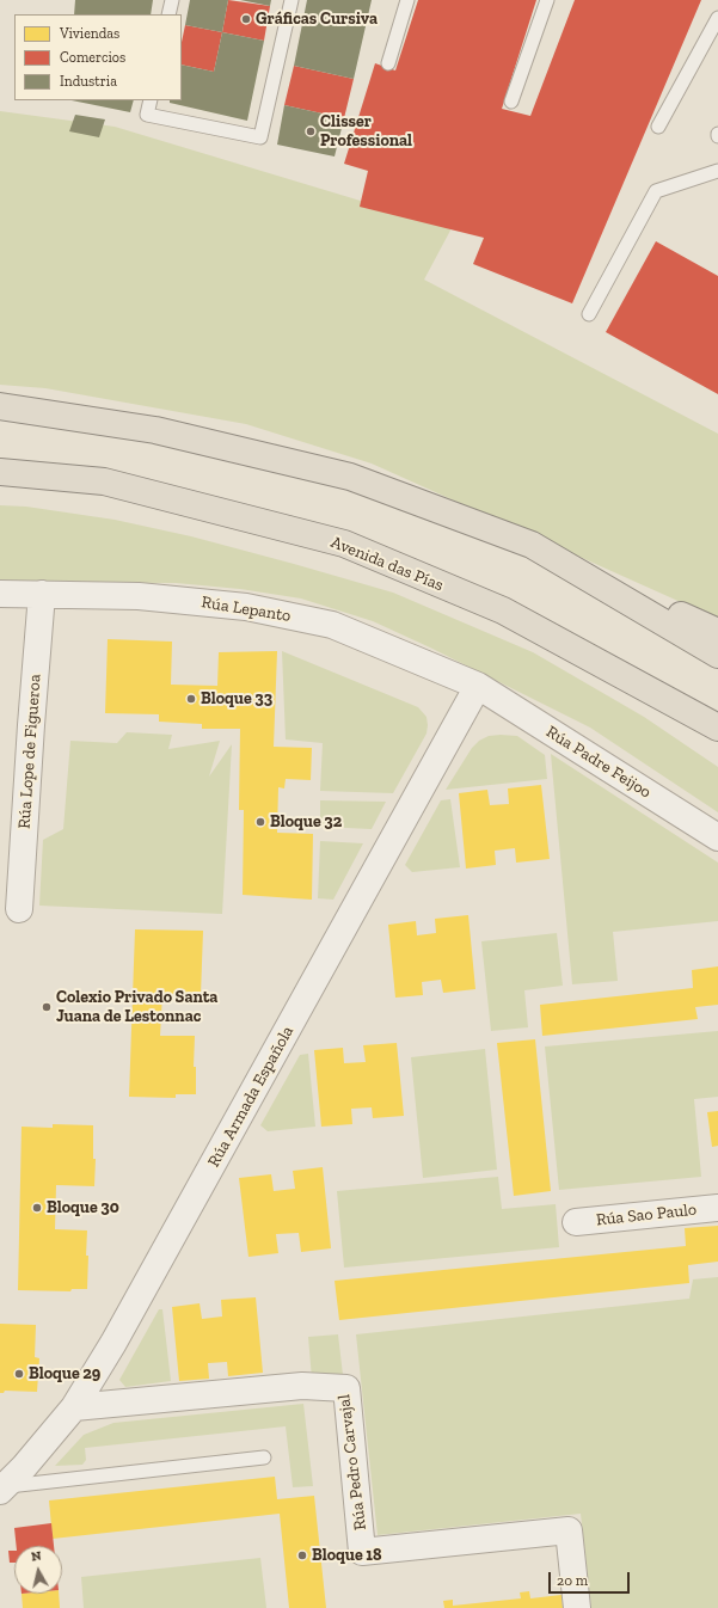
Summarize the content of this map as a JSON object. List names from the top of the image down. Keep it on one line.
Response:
{"streets":{"highway":["Avenida das Pías"],"street":["Rúa Lepanto","Rúa Lope de Figueroa","Rúa Padre Feijoo","Rúa Armada Española","Rúa Sao Paulo","Rúa Pedro Carvajal"]},"crossings":[["Rúa Lepanto","Rúa Lope de Figueroa"],["Rúa Lepanto","Rúa Padre Feijoo"],["Rúa Lepanto","Rúa Armada Española"],["Rúa Padre Feijoo","Rúa Armada Española"],["Rúa Armada Española","Rúa Pedro Carvajal"]],"places":["Gráficas Cursiva","Clisser Professional","Bloque 33","Bloque 32","Colexio Privado Santa Juana de Lestonnac","Bloque 30","Bloque 29","Bloque 18"],"legend":["Viviendas","Comercios","Industria"],"scale_bar":"20 m","north":"top"}
